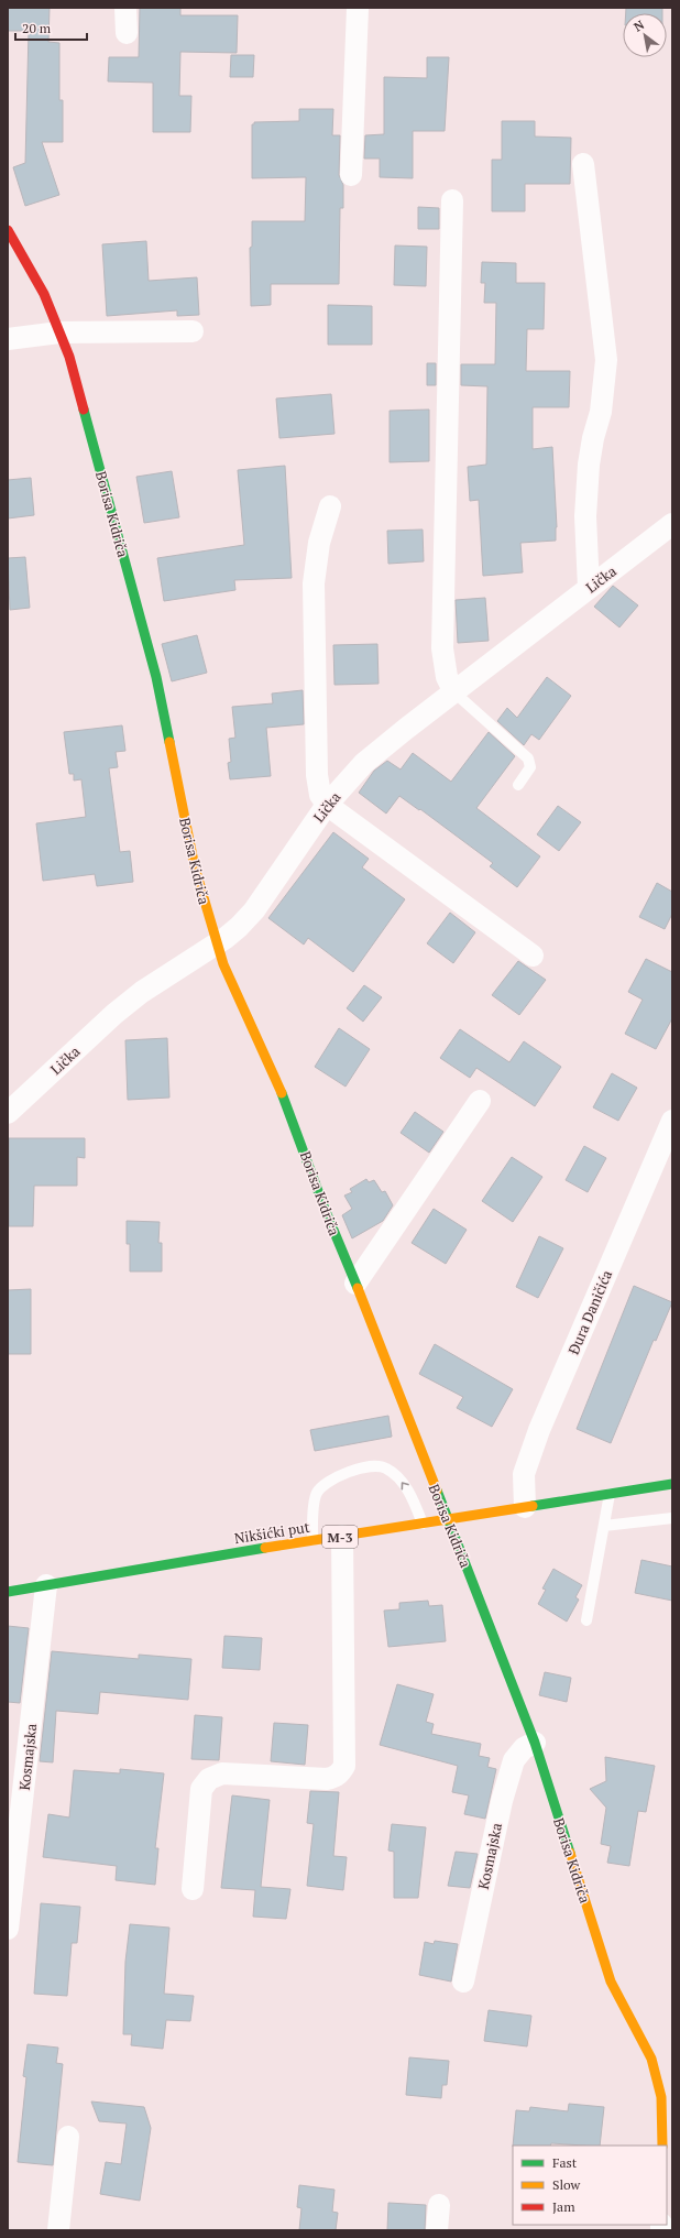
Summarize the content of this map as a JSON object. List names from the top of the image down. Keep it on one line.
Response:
{"streets":{"street":["Borisa Kidriča","Lička","Đura Daničića","Nikšićki put","M-3","Kosmajska"]},"crossings":[["Borisa Kidriča","Lička"],["Borisa Kidriča","Nikšićki put"],["Borisa Kidriča","Kosmajska"],["Đura Daničića","Nikšićki put"],["Nikšićki put","Kosmajska"]],"legend":["Fast","Slow","Jam"],"scale_bar":"20 m","north":"top left"}
